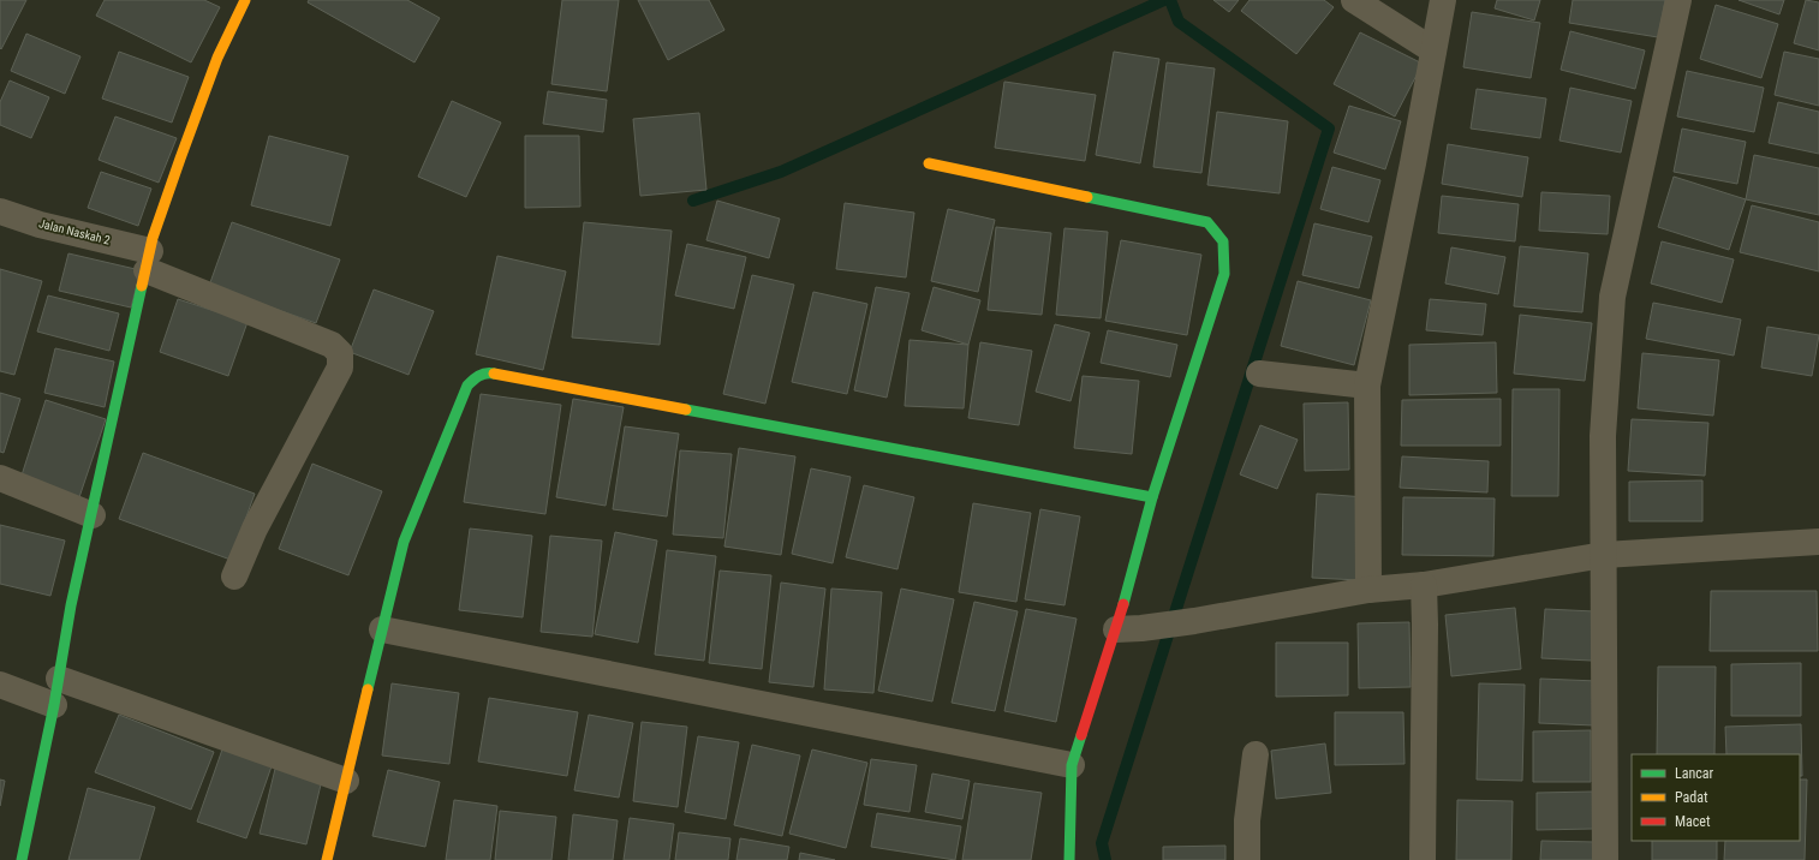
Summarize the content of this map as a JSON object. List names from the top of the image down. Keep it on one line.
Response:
{"streets":{"street":["Jalan Naskah 2"]},"legend":["Lancar","Padat","Macet"]}
